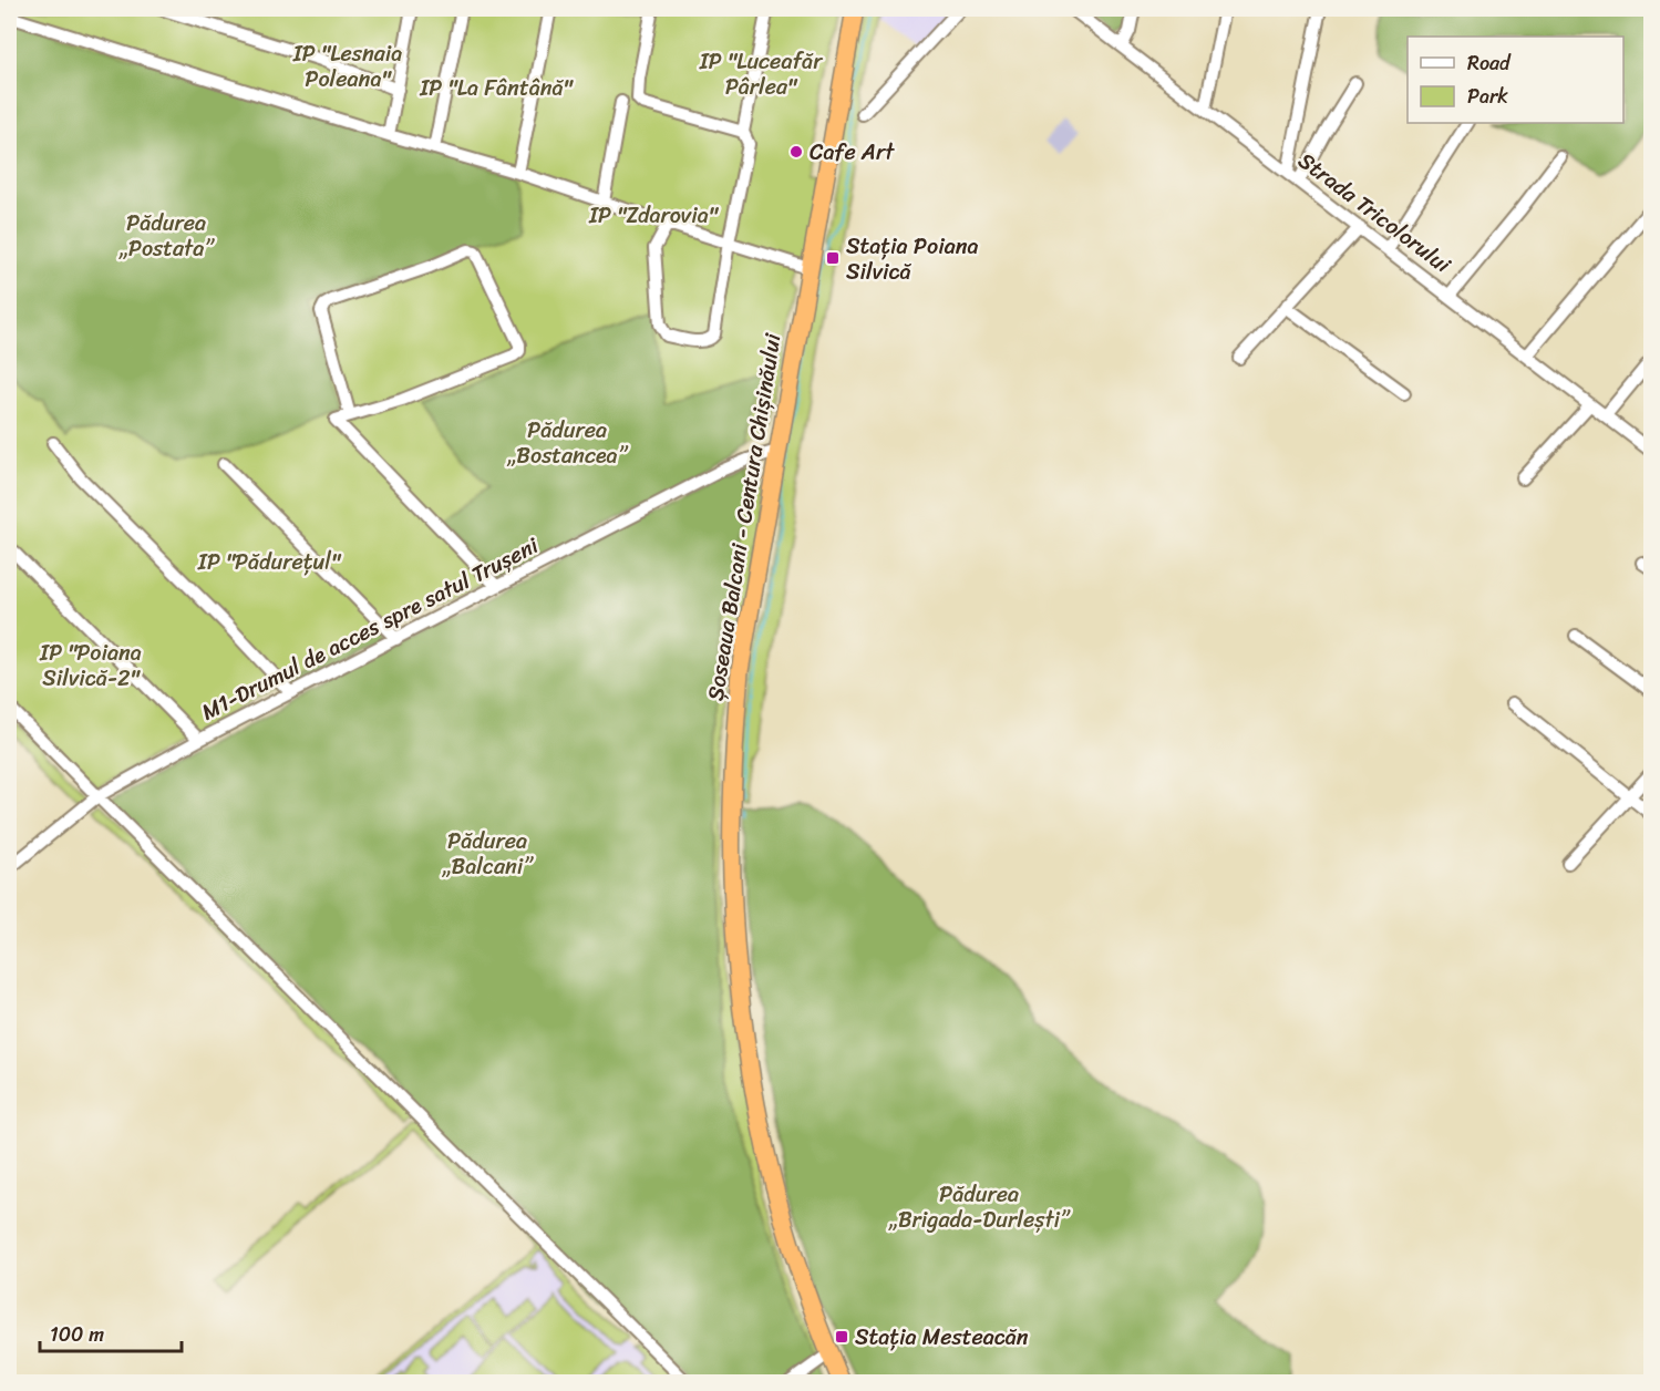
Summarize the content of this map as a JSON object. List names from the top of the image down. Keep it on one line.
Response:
{"streets":{"highway":["Șoseaua Balcani - Centura Chișinăului"],"street":["Strada Tricolorului","M1-Drumul de acces spre satul Trușeni"]},"crossings":[["Șoseaua Balcani - Centura Chișinăului","M1-Drumul de acces spre satul Trușeni"]],"parks":["IP \"Lesnaia Poleana\"","IP \"Luceafăr Pârlea\"","IP \"La Fântână\"","IP \"Zdarovia\"","Pădurea „Postata”","Pădurea „Bostancea”","IP \"Pădurețul\"","IP \"Poiana Silvică-2\"","Pădurea „Balcani”","Pădurea „Brigada-Durlești”"],"places":{"other":["Cafe Art"],"transit":["Stația Poiana Silvică","Stația Mesteacăn"]},"legend":["Road","Park"],"scale_bar":"100 m"}
